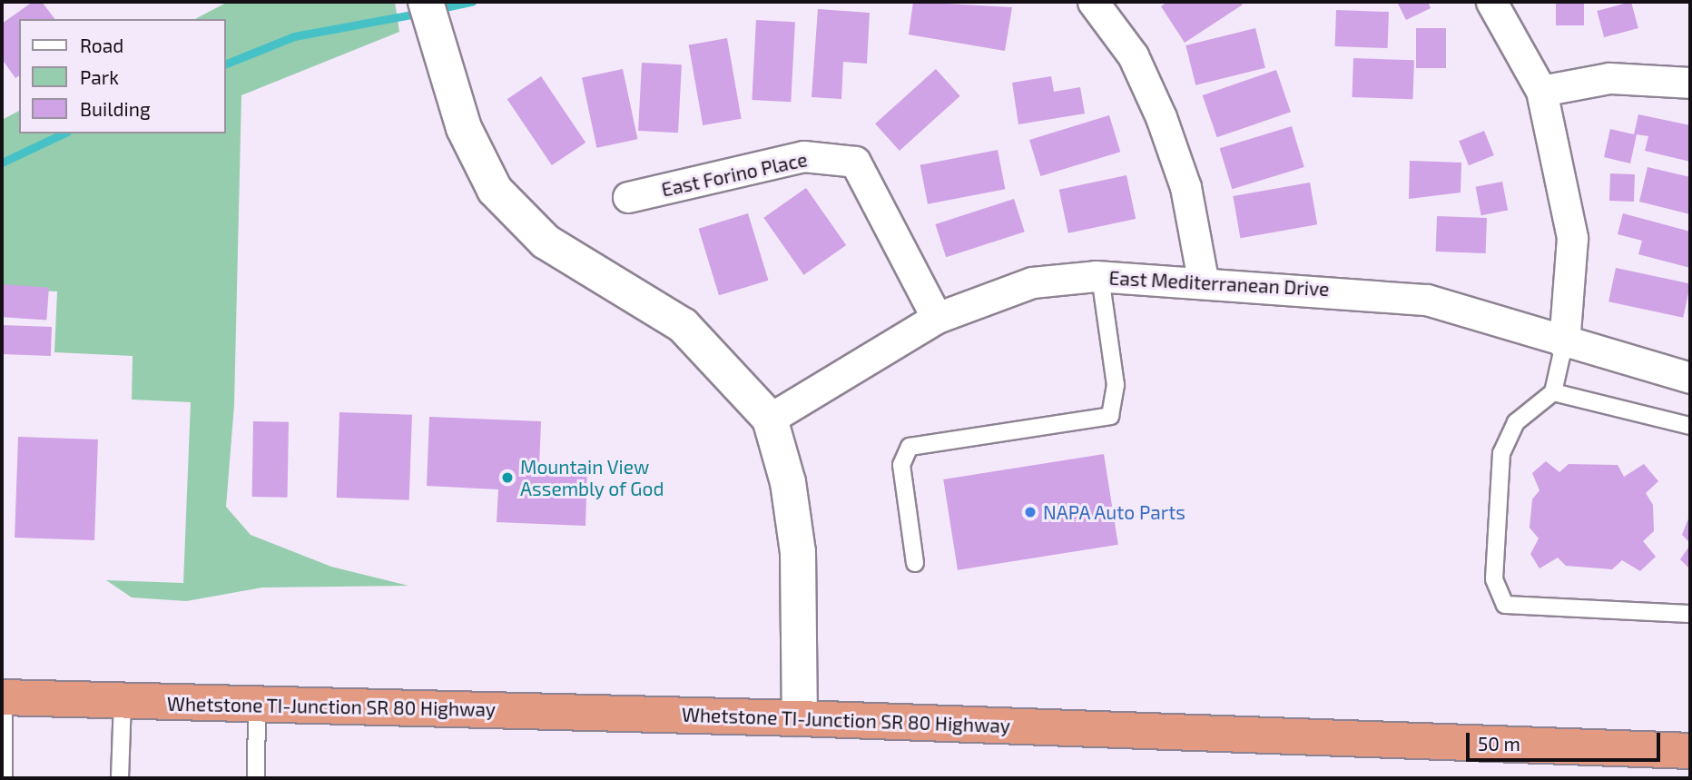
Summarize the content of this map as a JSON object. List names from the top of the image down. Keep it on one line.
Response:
{"streets":{"highway":["Whetstone TI-Junction SR 80 Highway"],"street":["East Forino Place","East Mediterranean Drive"]},"crossings":[["East Forino Place","East Mediterranean Drive"]],"places":["Mountain View Assembly of God","NAPA Auto Parts"],"legend":["Road","Park","Building"],"scale_bar":"50 m"}
